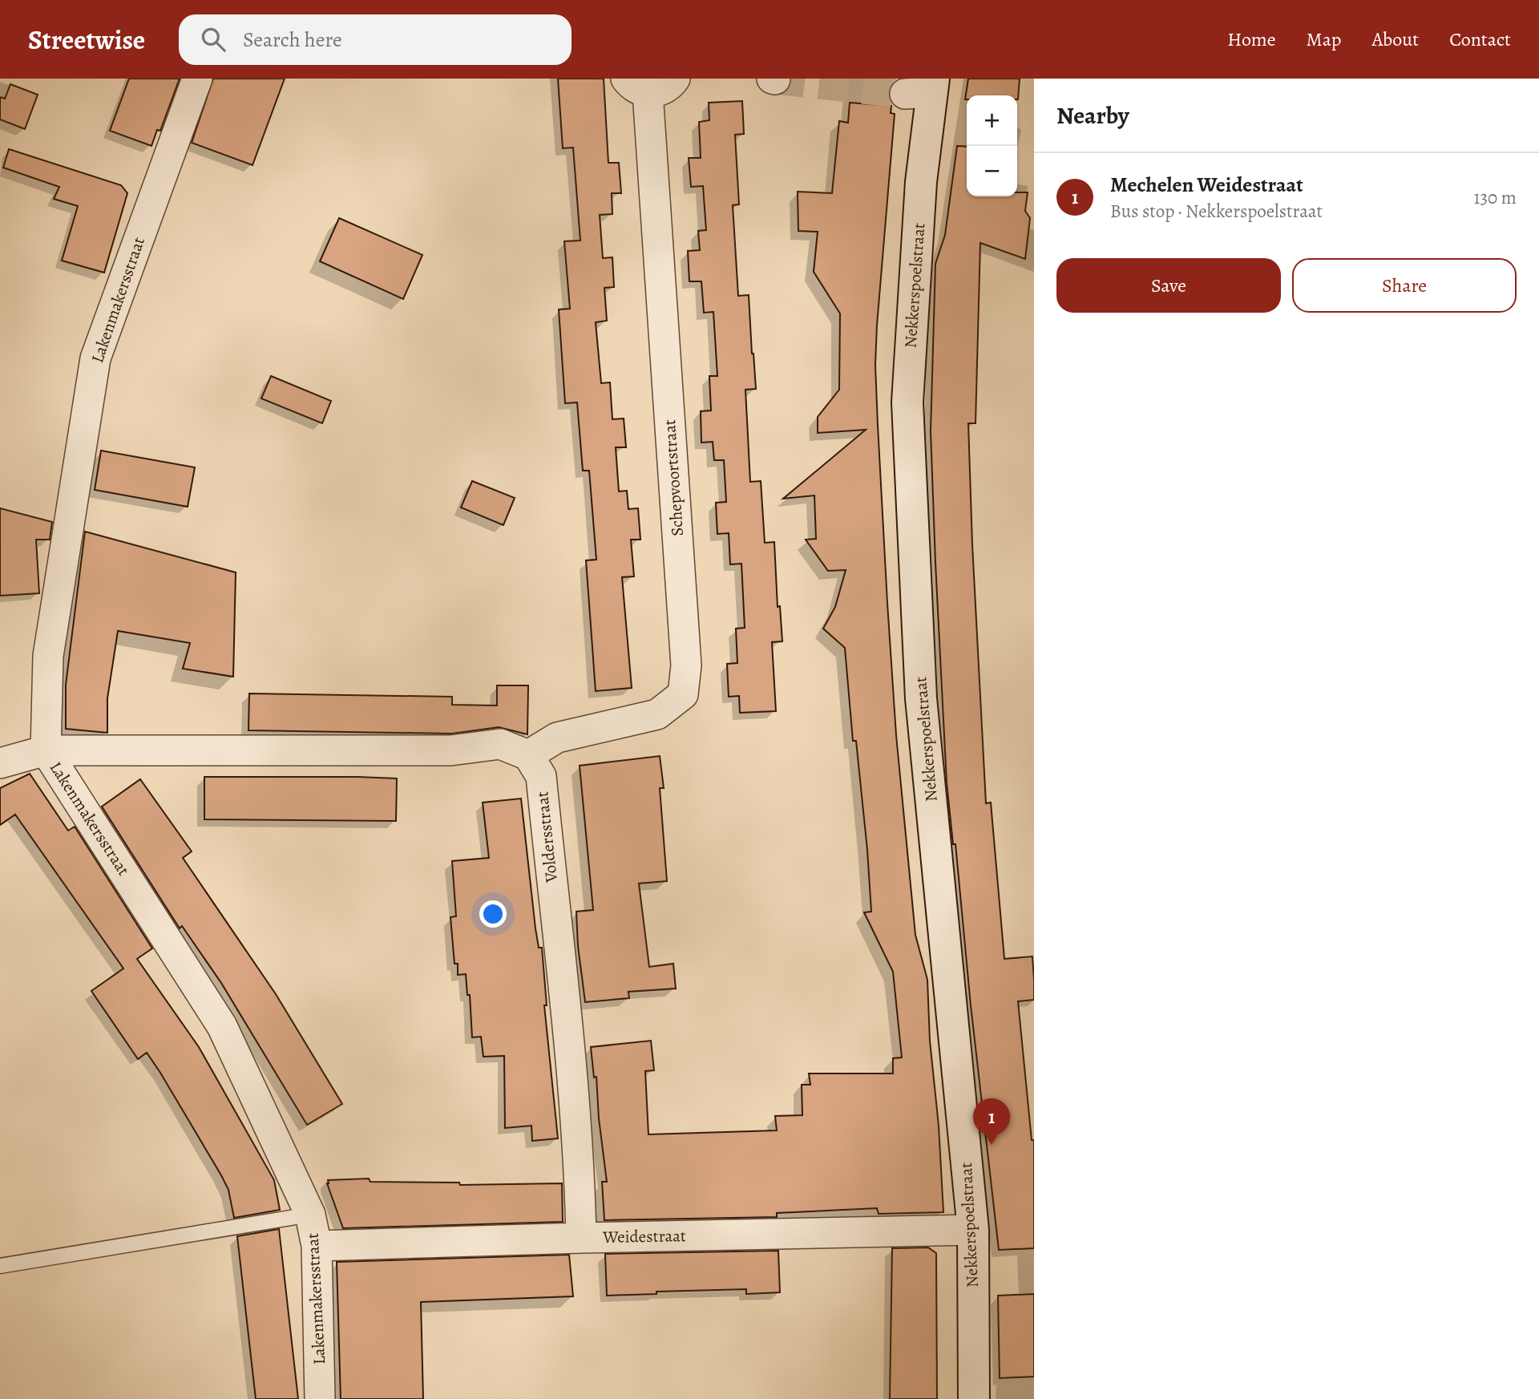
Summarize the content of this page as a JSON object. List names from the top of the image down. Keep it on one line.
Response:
{"streets":{"main road":["Nekkerspoelstraat"],"street":["Lakenmakersstraat","Schepvoortstraat","Voldersstraat","Weidestraat"]},"crossings":[["Nekkerspoelstraat","Weidestraat"],["Lakenmakersstraat","Weidestraat"],["Schepvoortstraat","Voldersstraat"],["Voldersstraat","Weidestraat"]],"page":{"header":"Streetwise","search":"Search here","nav":["Home","Map","About","Contact"],"heading":"Nearby","map_buttons":["+","−"],"list":[{"mark":"1","name":"Mechelen Weidestraat","note":"Bus stop · Nekkerspoelstraat","value":"130 m"}],"buttons":["Save","Share"],"pins":"1"}}
